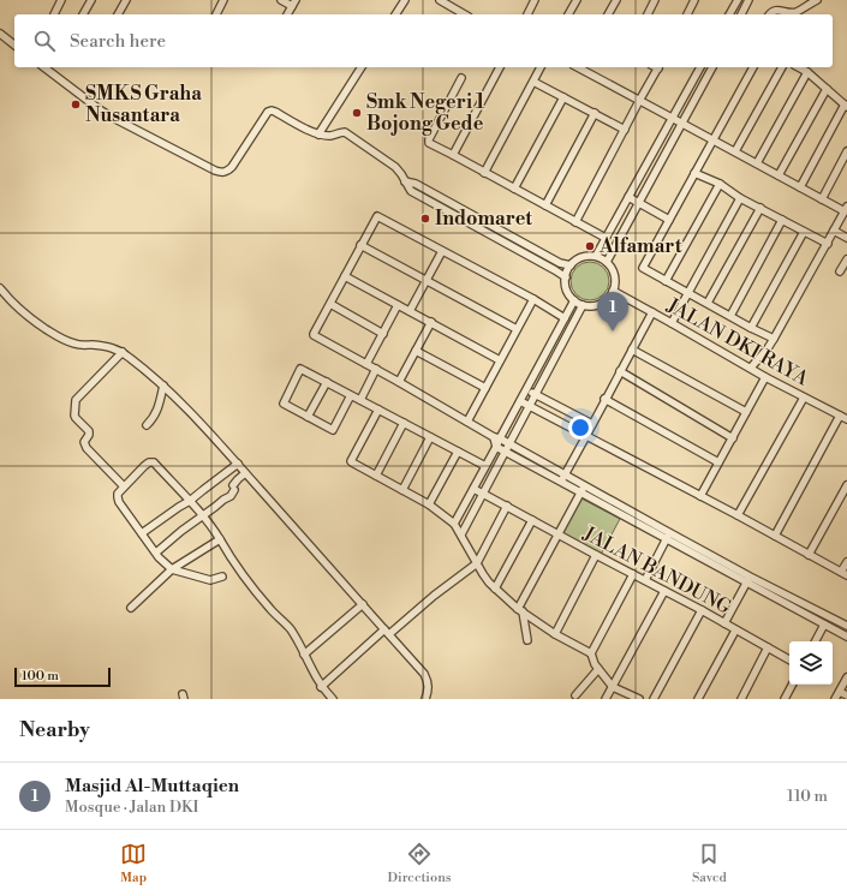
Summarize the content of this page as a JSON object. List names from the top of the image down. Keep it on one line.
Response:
{"streets":{"street":["JALAN DKI RAYA","JALAN BANDUNG"]},"places":["SMKS Graha Nusantara","Smk Negeri 1 Bojong Gede","Indomaret","Alfamart"],"scale_bar":"100 m","page":{"search":"Search here","pins":"1","scale":"100 m","heading":"Nearby","list":[{"mark":"1","name":"Masjid Al-Muttaqien","note":"Mosque · Jalan DKI","value":"110 m"}],"nav":["Map","Directions","Saved"]}}
